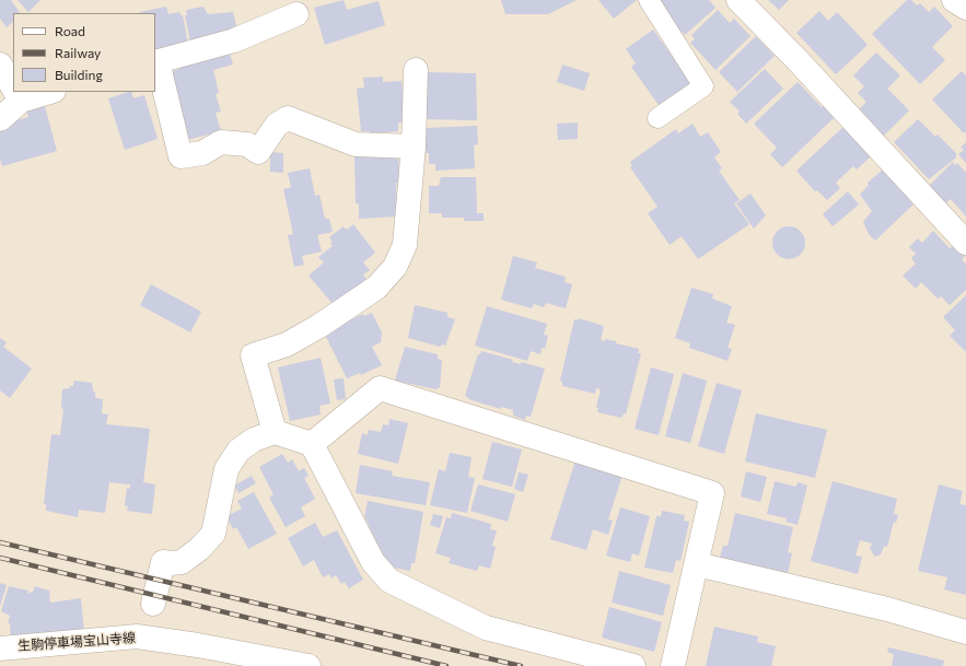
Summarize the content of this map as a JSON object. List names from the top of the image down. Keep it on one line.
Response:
{"streets":{"street":["生駒停車場宝山寺線"]},"legend":["Road","Railway","Building"]}
